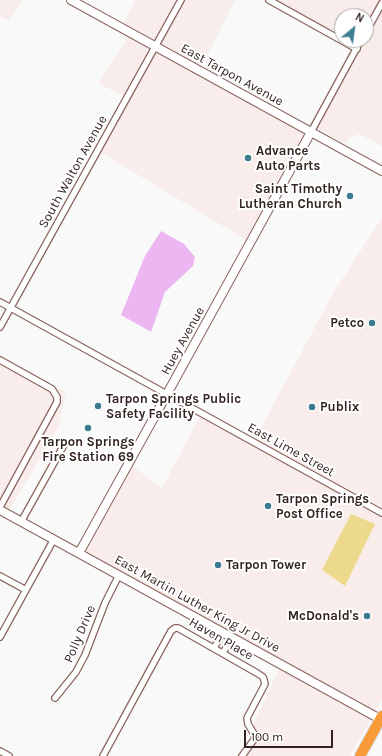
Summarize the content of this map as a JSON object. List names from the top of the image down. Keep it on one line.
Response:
{"streets":{"street":["East Tarpon Avenue","South Walton Avenue","Huey Avenue","East Lime Street","East Martin Luther King Jr Drive","Polly Drive","Haven Place"]},"crossings":[["East Tarpon Avenue","South Walton Avenue"],["East Tarpon Avenue","Huey Avenue"],["South Walton Avenue","East Lime Street"],["Huey Avenue","East Lime Street"],["Huey Avenue","East Martin Luther King Jr Drive"],["East Martin Luther King Jr Drive","Polly Drive"]],"places":["Advance Auto Parts","Saint Timothy Lutheran Church","Petco","Tarpon Springs Public Safety Facility","Publix","Tarpon Springs Fire Station 69","Tarpon Springs Post Office","Tarpon Tower","McDonald's"],"scale_bar":"100 m","north":"top right"}
